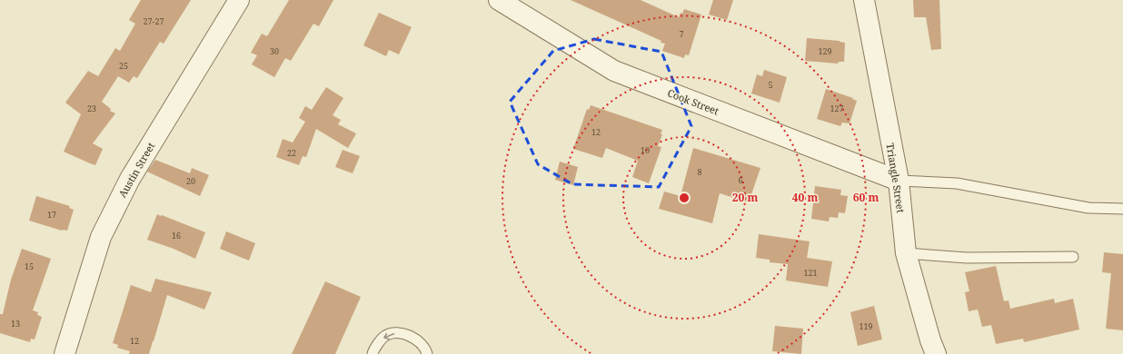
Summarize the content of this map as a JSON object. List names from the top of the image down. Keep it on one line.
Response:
{"streets":{"street":["Cook Street","Austin Street","Triangle Street"]},"crossings":[["Cook Street","Triangle Street"]],"house_numbers":["27-27","7","30","129","25","5","23","127","12","10","22","8","6","20","17","16","15","121","13","119","12"],"rings":["20 m","40 m","60 m"]}
